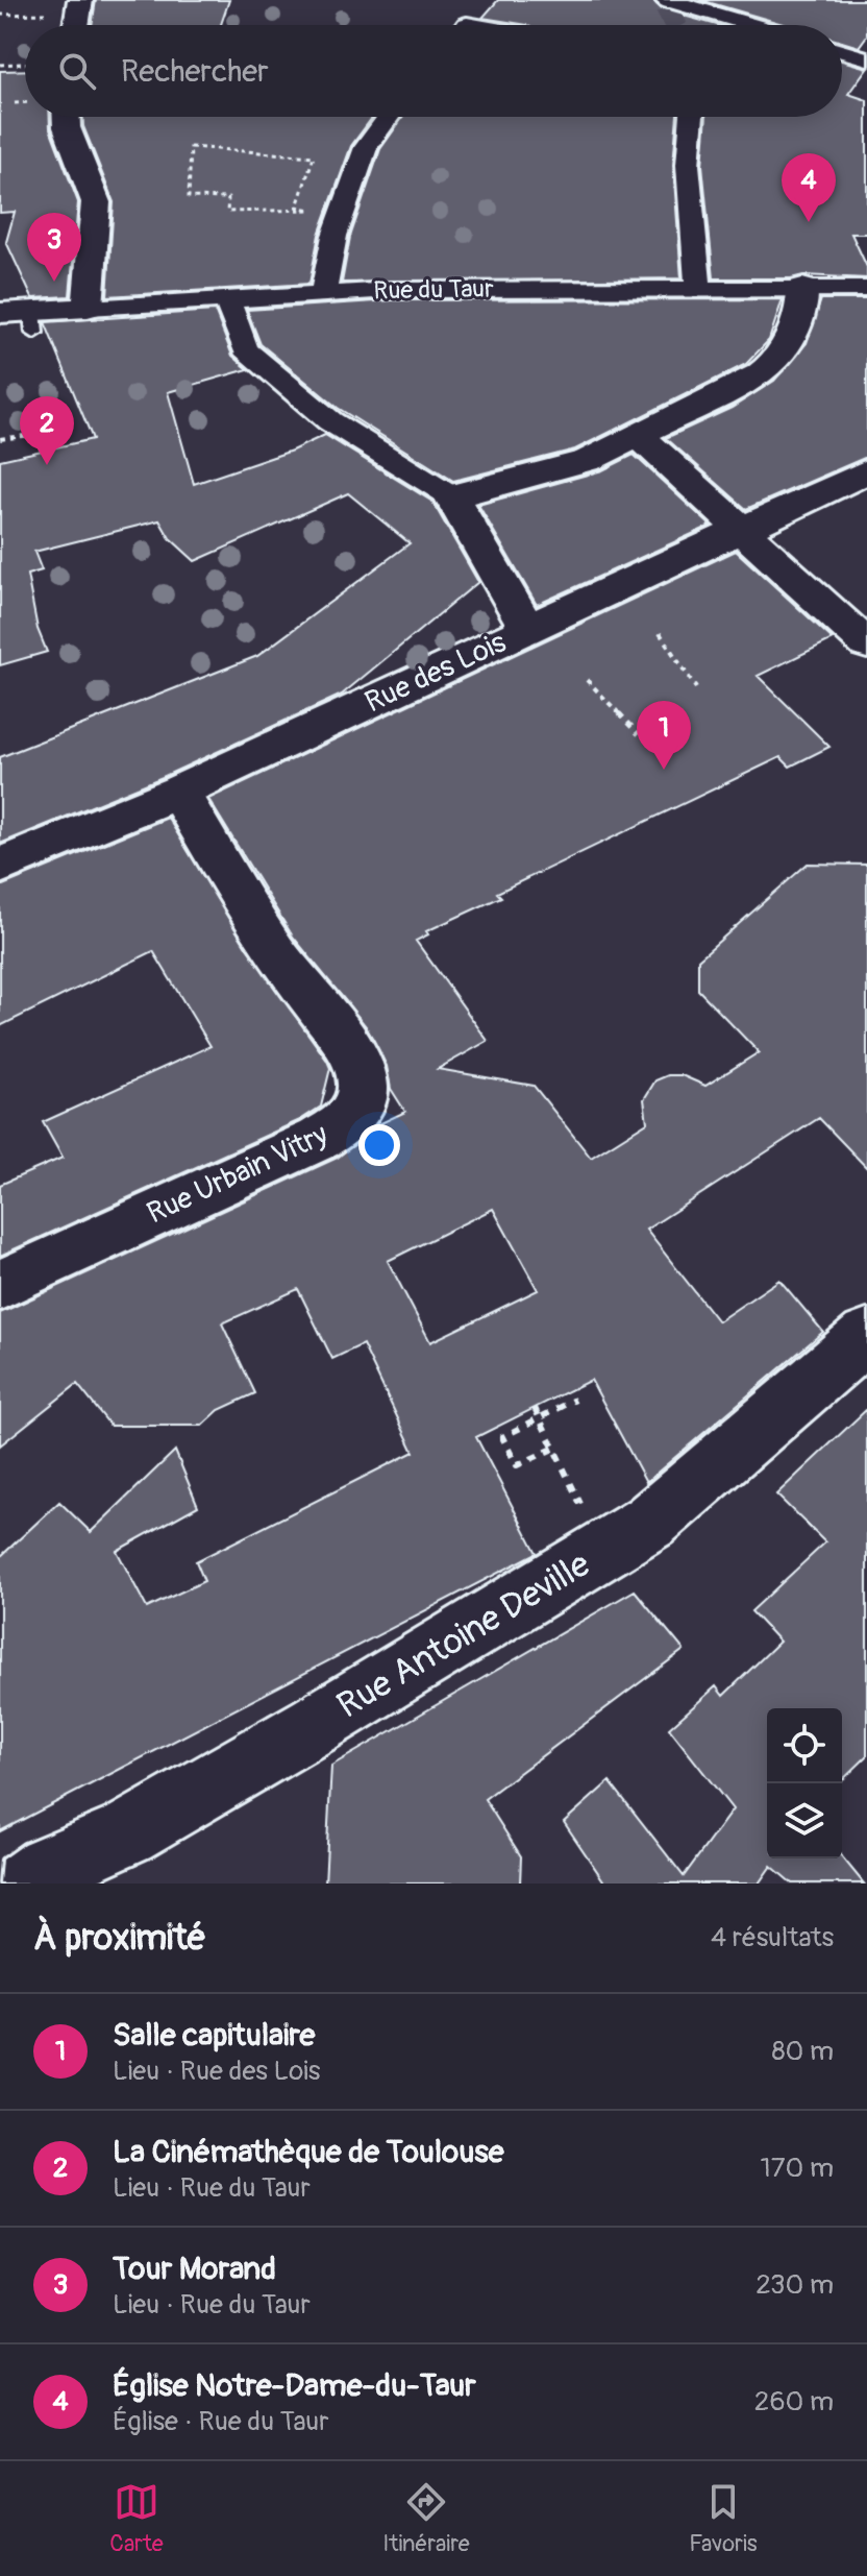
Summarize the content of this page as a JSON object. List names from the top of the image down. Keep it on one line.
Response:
{"streets":{"street":["Rue du Taur","Rue des Lois","Rue Urbain Vitry","Rue Antoine Deville"]},"crossings":[["Rue des Lois","Rue Urbain Vitry"]],"page":{"search":"Rechercher","pins":["4","3","2","1"],"heading":["À proximité","4 résultats"],"list":[{"mark":"1","name":"Salle capitulaire","note":"Lieu · Rue des Lois","value":"80 m"},{"mark":"2","name":"La Cinémathèque de Toulouse","note":"Lieu · Rue du Taur","value":"170 m"},{"mark":"3","name":"Tour Morand","note":"Lieu · Rue du Taur","value":"230 m"},{"mark":"4","name":"Église Notre-Dame-du-Taur","note":"Église · Rue du Taur","value":"260 m"}],"nav":["Carte","Itinéraire","Favoris"]}}
